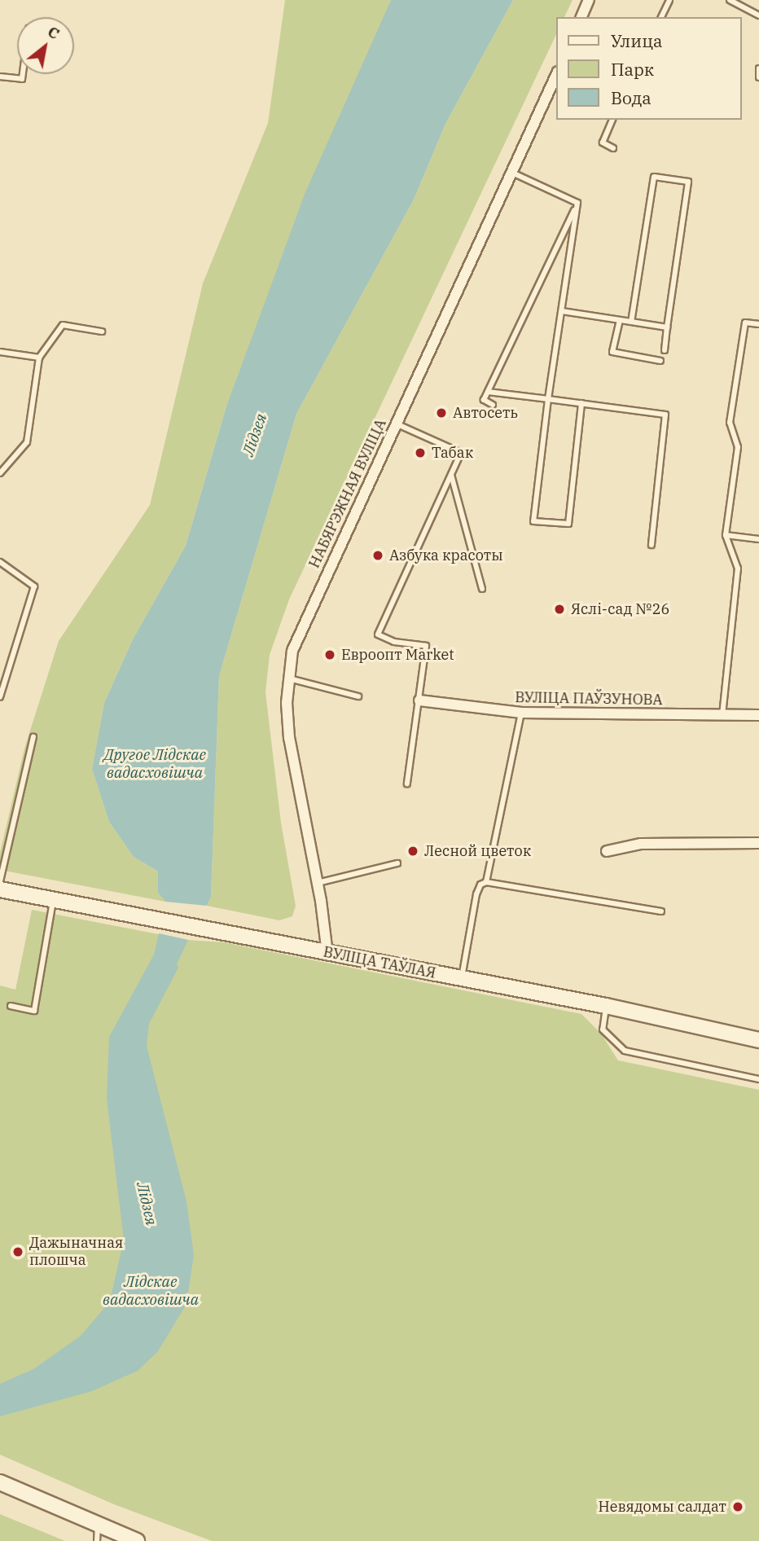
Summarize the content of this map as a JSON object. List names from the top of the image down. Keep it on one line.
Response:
{"streets":{"main road":["ВУЛІЦА ТАЎЛАЯ"],"street":["НАБЯРЭЖНАЯ ВУЛІЦА","ВУЛІЦА ПАЎЗУНОВА"]},"crossings":[["НАБЯРЭЖНАЯ ВУЛІЦА","ВУЛІЦА ТАЎЛАЯ"]],"water":["Лідзея","Другое Лідскае вадасховішча","Лідскае вадасховішча"],"places":["Автосеть","Табак","Азбука красоты","Яслі-сад №26","Евроопт Market","Лесной цветок","Дажыначная плошча","Невядомы салдат"],"legend":["Улица","Парк","Вода"],"north":"top right"}
